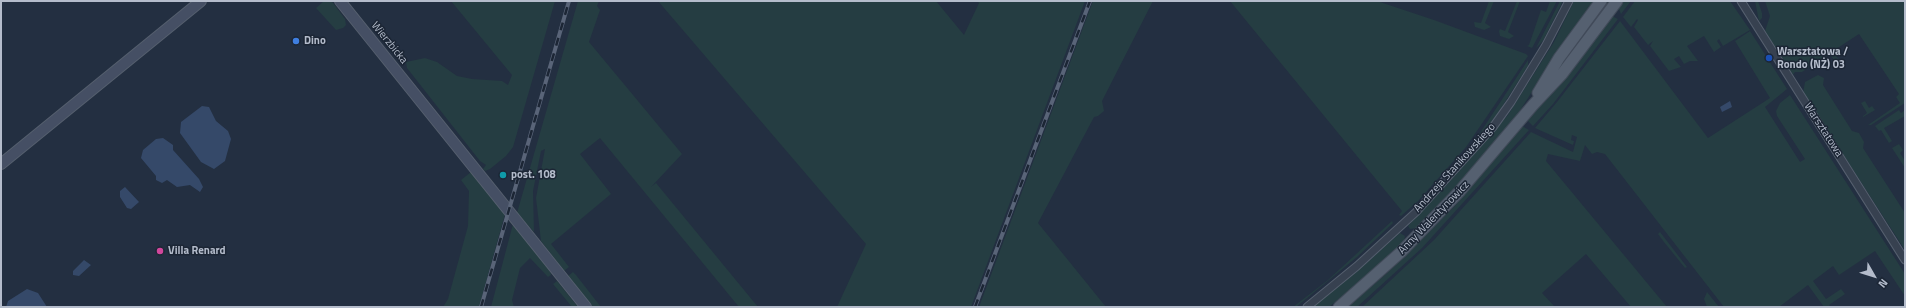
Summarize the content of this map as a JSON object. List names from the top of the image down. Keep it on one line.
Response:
{"streets":{"main road":["Wierzbicka","Anny Walentynowicz"],"street":["Warsztatowa","Andrzeja Stanikowskiego"]},"places":["Dino","Warsztatowa / Rondo (NŻ) 03","post. 108","Villa Renard"],"north":"bottom right"}
